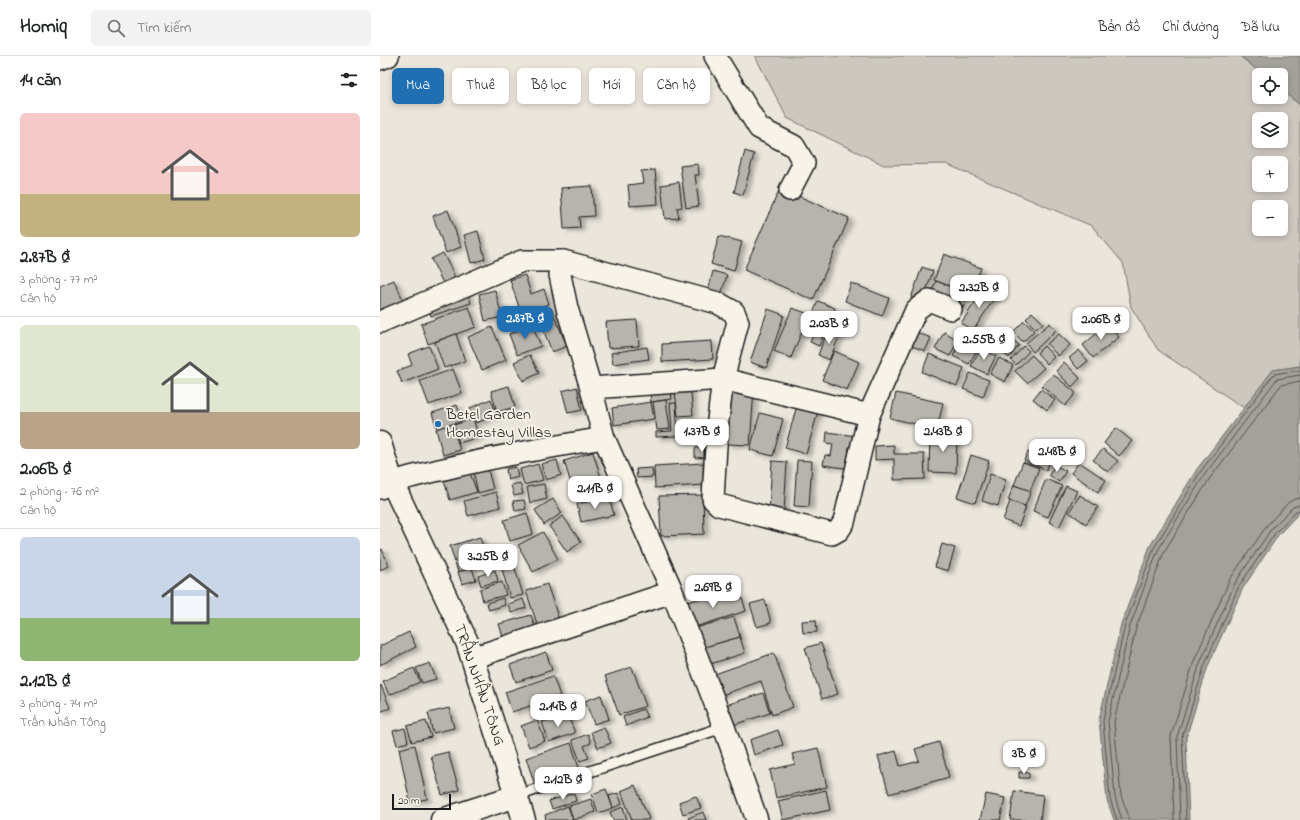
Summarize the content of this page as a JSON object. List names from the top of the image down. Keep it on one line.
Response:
{"streets":{"street":["TRẦN NHÂN TÔNG"]},"places":["Betel Garden Homestay Villas"],"scale_bar":"20 m","page":{"header":"Homiq","search":"Tìm kiếm","nav":["Bản đồ","Chỉ đường","Đã lưu"],"heading":"14 căn","map_buttons":["+","−"],"chip":["Mua","Thuê","Bộ lọc","Mới","Căn hộ"],"list":[{"name":"2.87B ₫","note":"3 phòng · 77 m² · Căn hộ"},{"name":"2.06B ₫","note":"2 phòng · 76 m² · Căn hộ"},{"name":"2.12B ₫","note":"3 phòng · 74 m² · Trần Nhân Tông"}],"price":["2.32B ₫","2.87B ₫","2.06B ₫","2.03B ₫","2.55B ₫","1.37B ₫","2.43B ₫","2.48B ₫","2.11B ₫","3.25B ₫","2.69B ₫","2.14B ₫","3B ₫","2.12B ₫"],"scale":"20 m"}}
